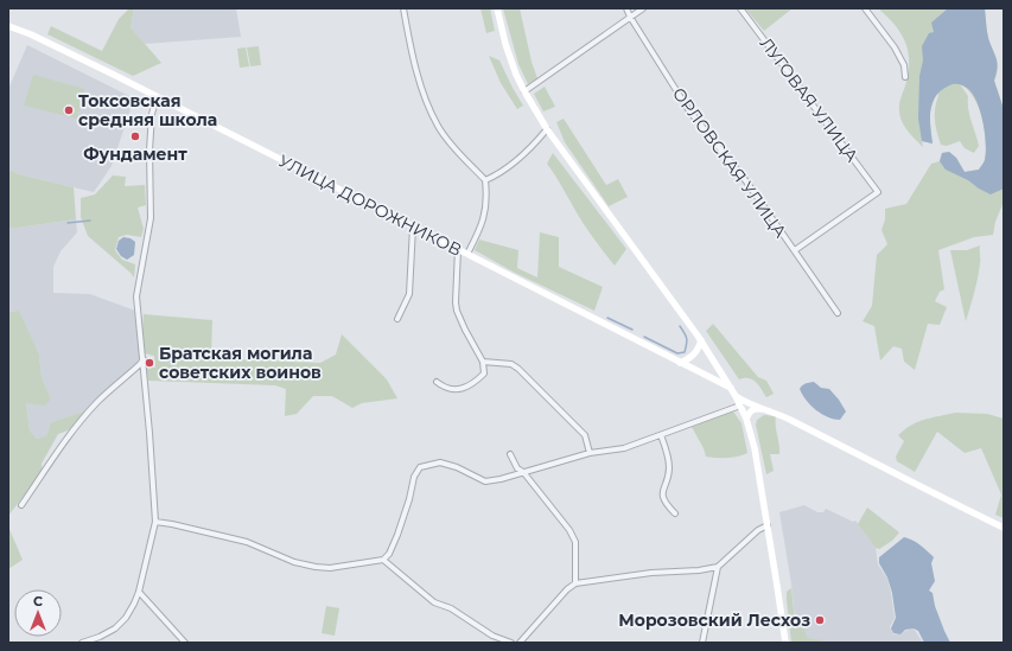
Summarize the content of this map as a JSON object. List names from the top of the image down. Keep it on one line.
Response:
{"streets":{"main road":["УЛИЦА ДОРОЖНИКОВ"],"street":["ЛУГОВАЯ УЛИЦА","ОРЛОВСКАЯ УЛИЦА"]},"crossings":[["ЛУГОВАЯ УЛИЦА","ОРЛОВСКАЯ УЛИЦА"]],"places":["Токсовская средняя школа","Фундамент","Братская могила советских воинов","Морозовский Лесхоз"],"north":"top"}
